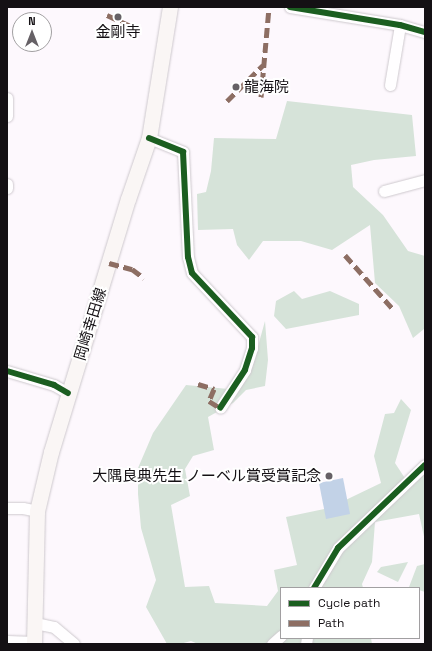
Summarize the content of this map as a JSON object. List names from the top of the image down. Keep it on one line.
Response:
{"streets":{"main road":["岡崎幸田線"]},"places":["金剛寺","龍海院","大隅良典先生 ノーベル賞受賞記念"],"legend":["Cycle path","Path"],"north":"top"}
